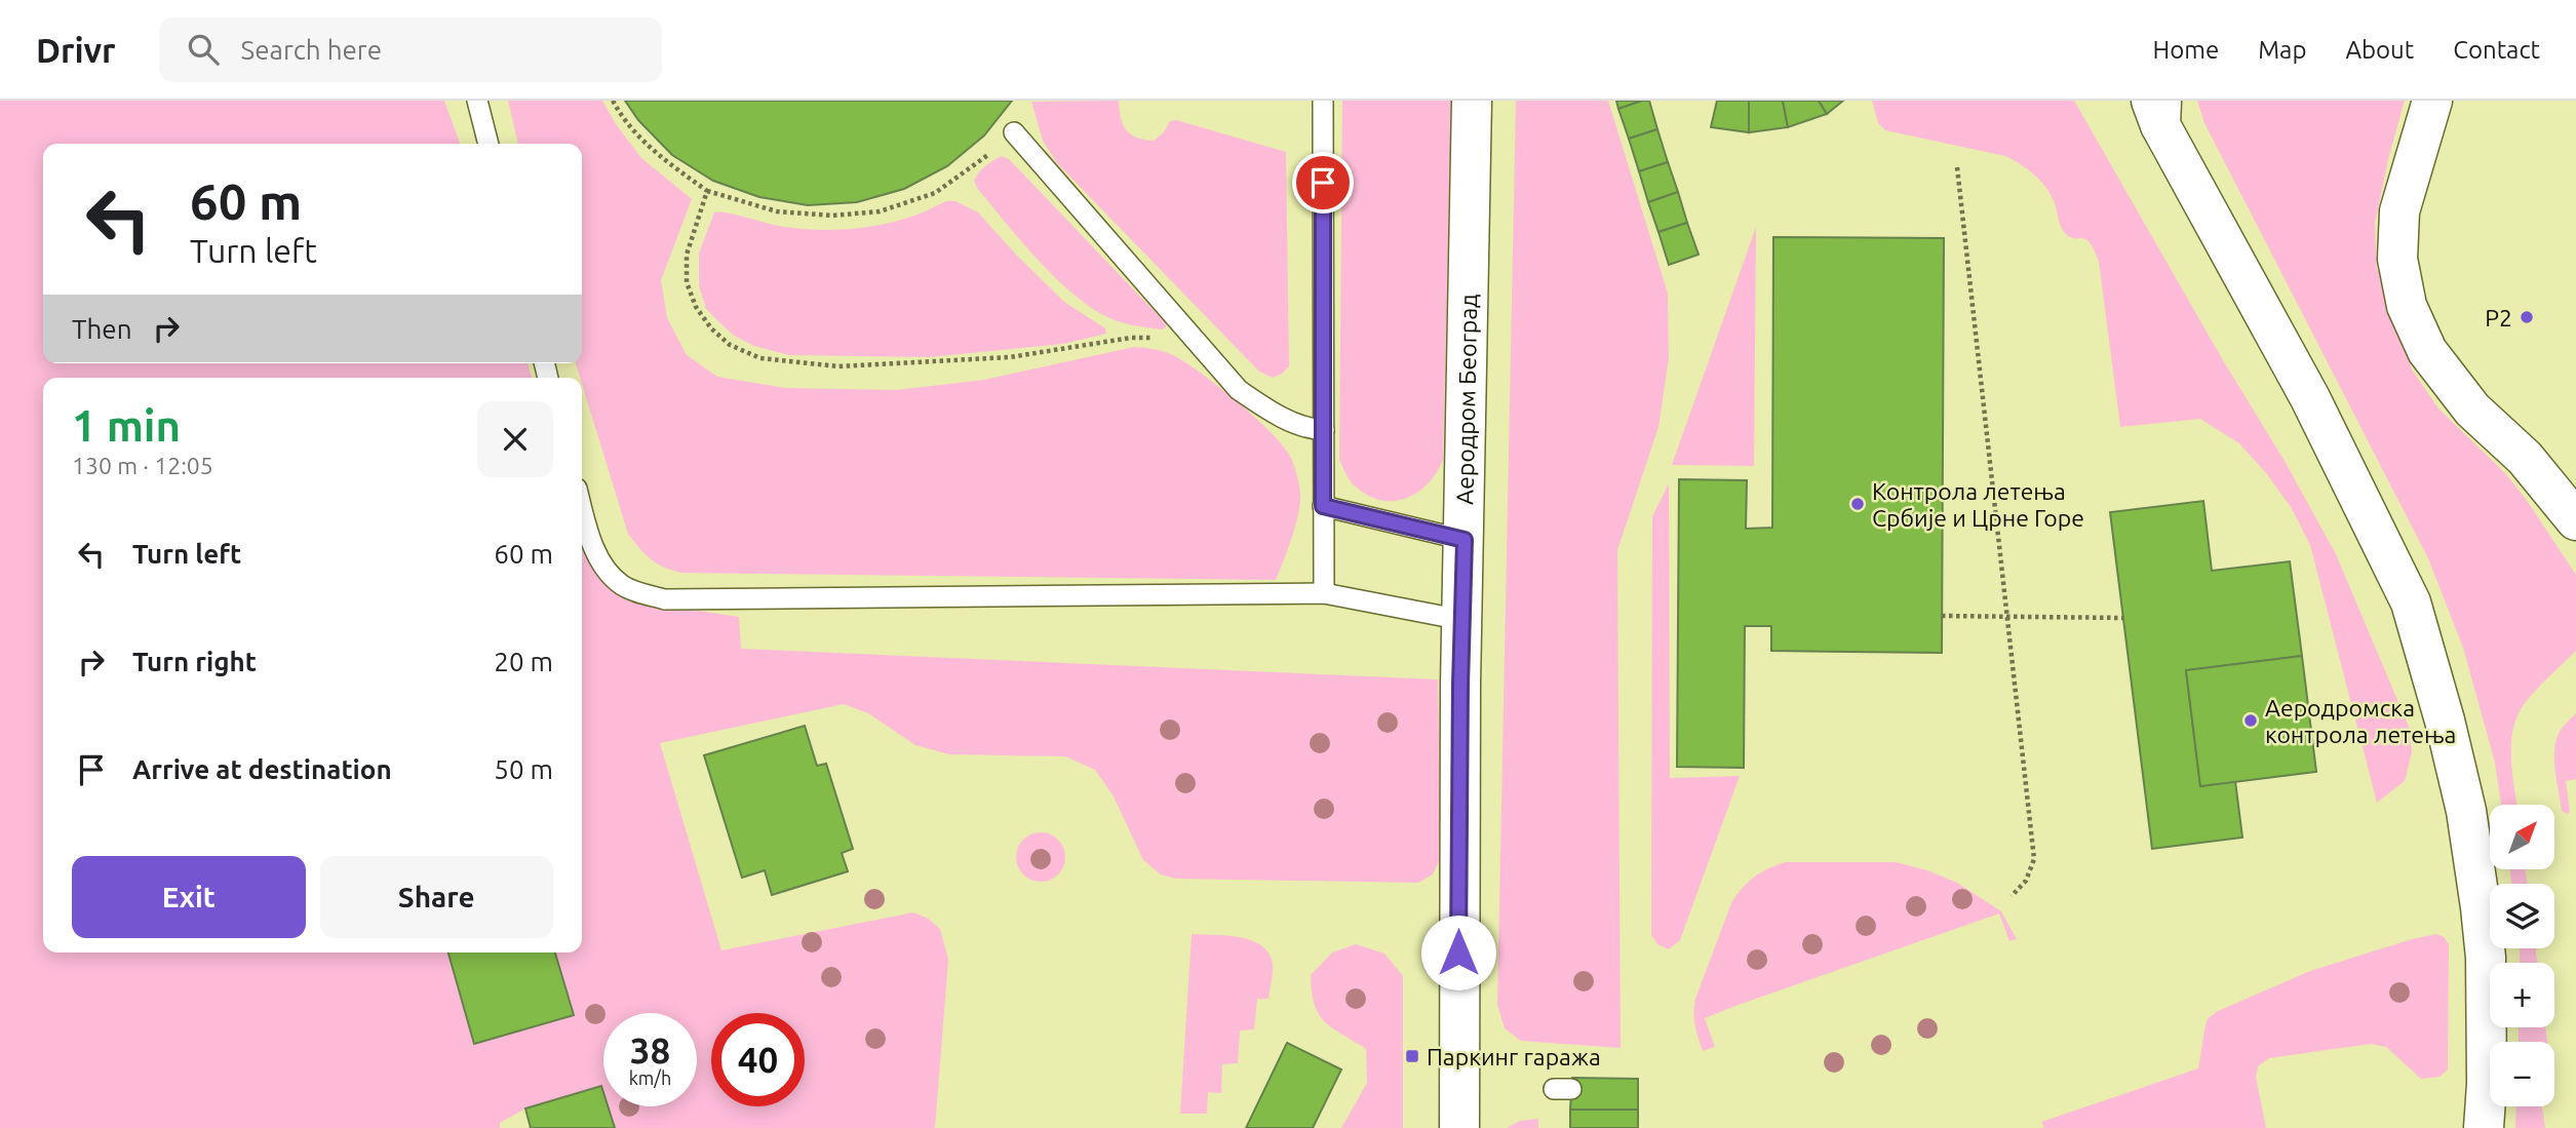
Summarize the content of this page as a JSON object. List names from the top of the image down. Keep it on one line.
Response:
{"streets":{"street":["Аеродром Београд"]},"places":{"other":["P2","Контрола летења Србије и Црне Горе","Аеродромска контрола летења"],"transit":["Паркинг гаража"]},"north":"top right","page":{"header":"Drivr","search":"Search here","nav":["Home","Map","About","Contact"],"turn":["60 m","Turn left"],"then":"Then","heading":["1 min","130 m · 12:05"],"list":[{"name":"Turn left","value":"60 m"},{"name":"Turn right","value":"20 m"},{"name":"Arrive at destination","value":"50 m"}],"map_buttons":["+","−"],"buttons":["Exit","Share"],"speed":"38 km/h","limit":"40"}}
